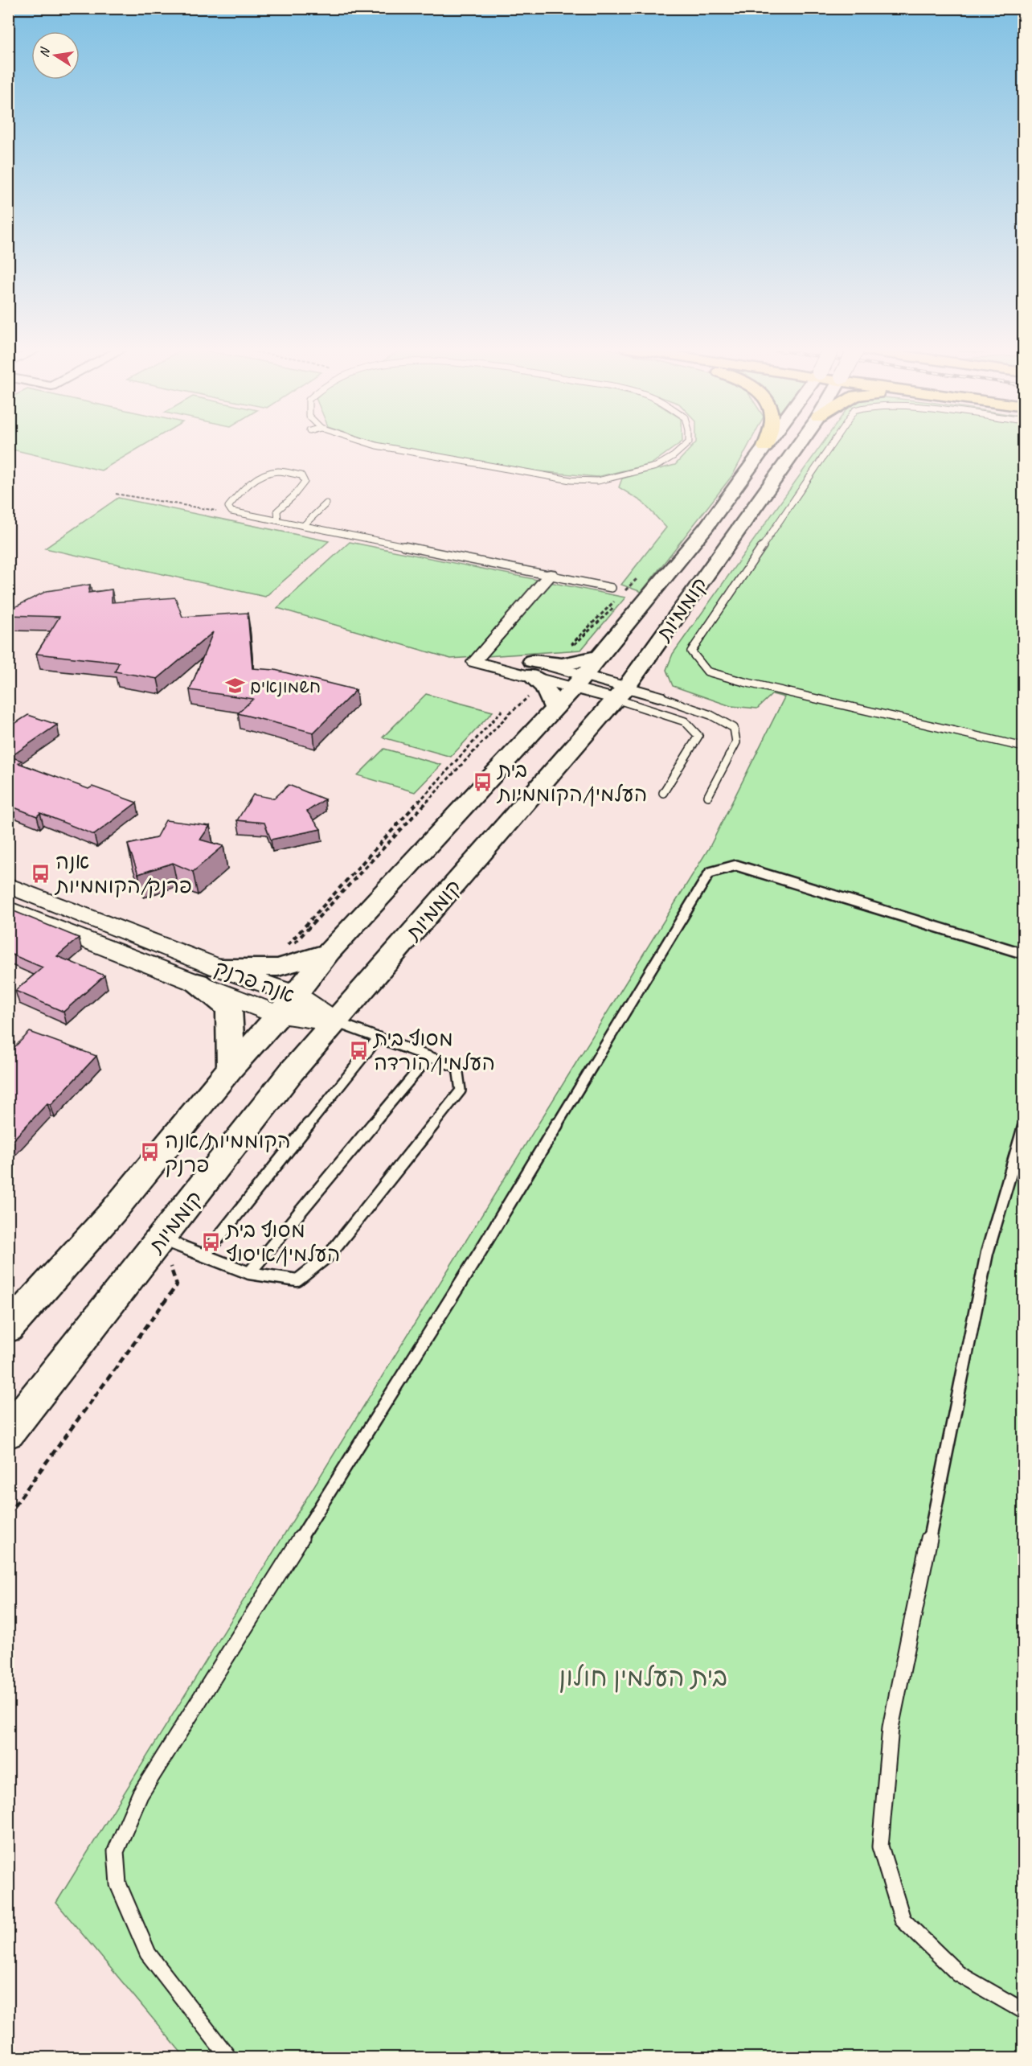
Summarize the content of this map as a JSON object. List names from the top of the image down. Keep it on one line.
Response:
{"streets":{"main road":["קוממיות"],"street":["אנה פרנק"]},"crossings":[["קוממיות","אנה פרנק"]],"parks":["בית העלמין חולון"],"places":{"school or university":["חשמונאים"],"bus stop":["בית העלמין/הקוממיות","אנה פרנק/הקוממיות","מסוף בית העלמין/הורדה","הקוממיות/אנה פרנק","מסוף בית העלמין/איסוף"]},"north":"left"}
